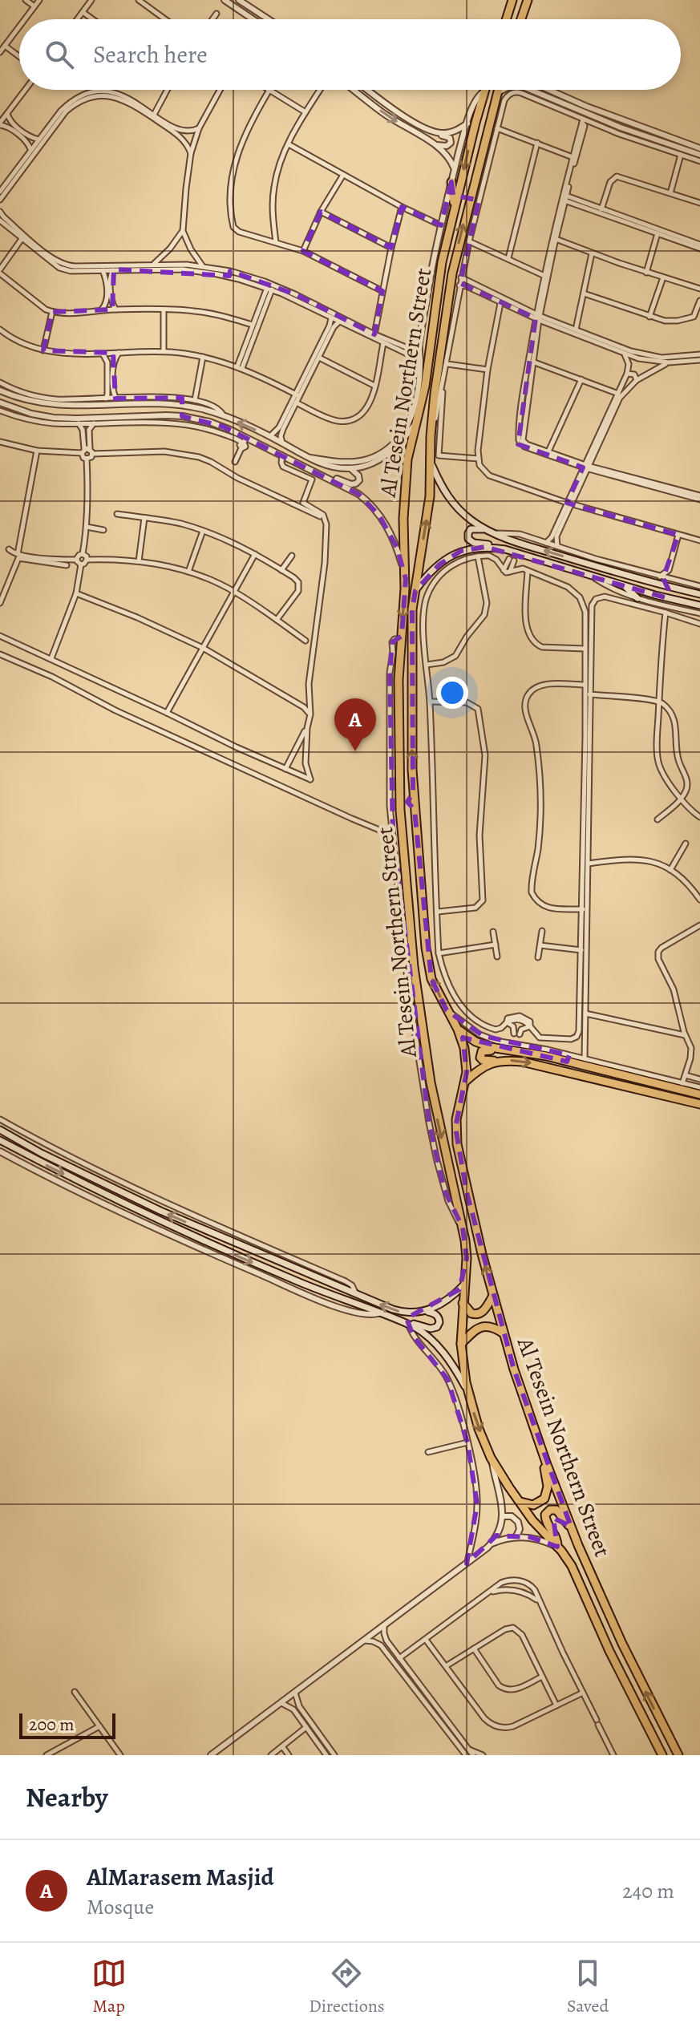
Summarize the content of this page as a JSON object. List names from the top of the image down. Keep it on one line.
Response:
{"streets":{"main road":["Al Tesein Northern Street"]},"scale_bar":"200 m","page":{"search":"Search here","pins":"A","scale":"200 m","heading":"Nearby","list":[{"mark":"A","name":"AlMarasem Masjid","note":"Mosque","value":"240 m"}],"nav":["Map","Directions","Saved"]}}
